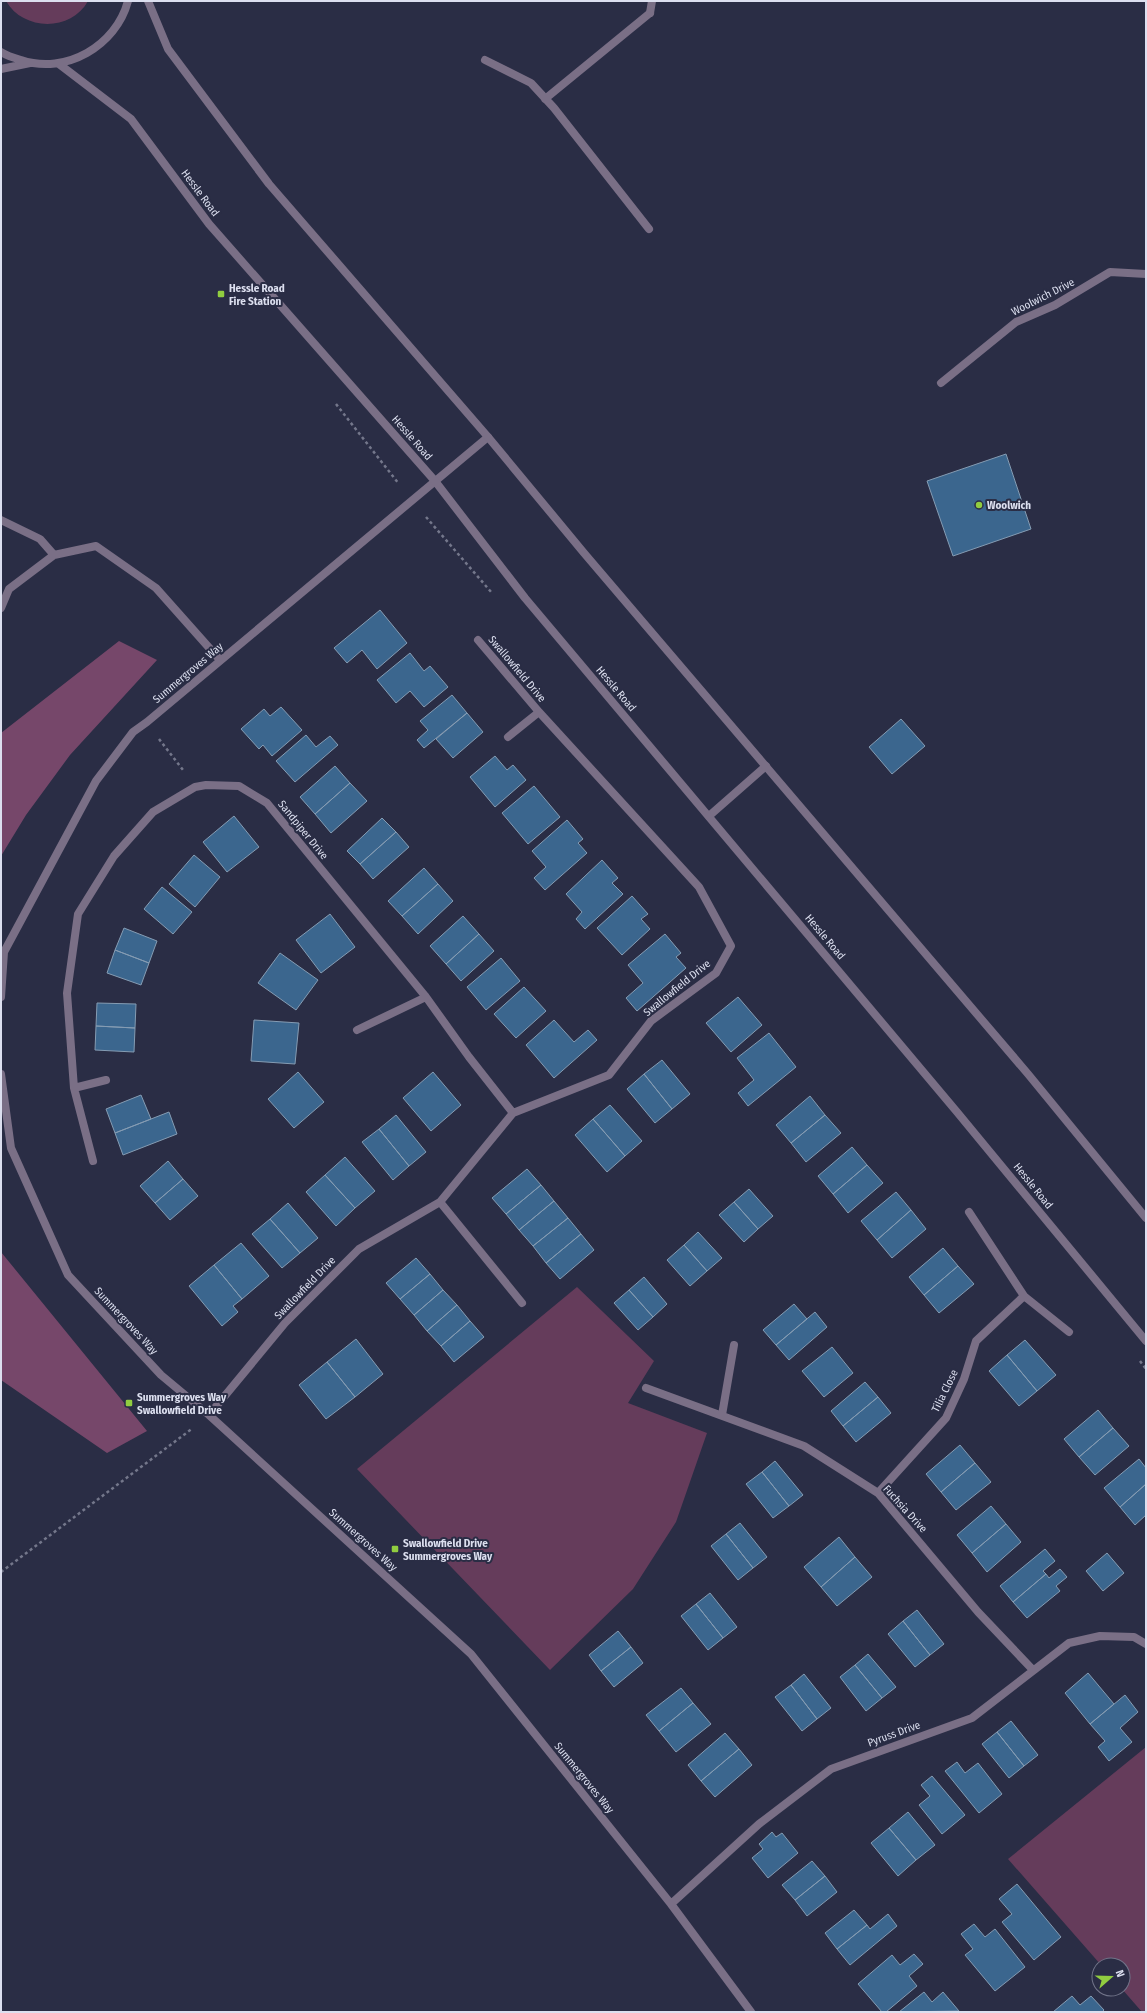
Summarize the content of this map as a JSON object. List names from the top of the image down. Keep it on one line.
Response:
{"streets":{"street":["Hessle Road","Woolwich Drive","Swallowfield Drive","Summergroves Way","Sandpiper Drive","Tilia Close","Fuchsia Drive","Pyruss Drive"]},"crossings":[["Hessle Road","Summergroves Way"],["Swallowfield Drive","Summergroves Way"],["Swallowfield Drive","Sandpiper Drive"],["Summergroves Way","Pyruss Drive"],["Tilia Close","Fuchsia Drive"],["Fuchsia Drive","Pyruss Drive"]],"places":{"transit":["Hessle Road Fire Station","Summergroves Way Swallowfield Drive","Swallowfield Drive Summergroves Way"],"other":["Woolwich"]},"north":"right"}
